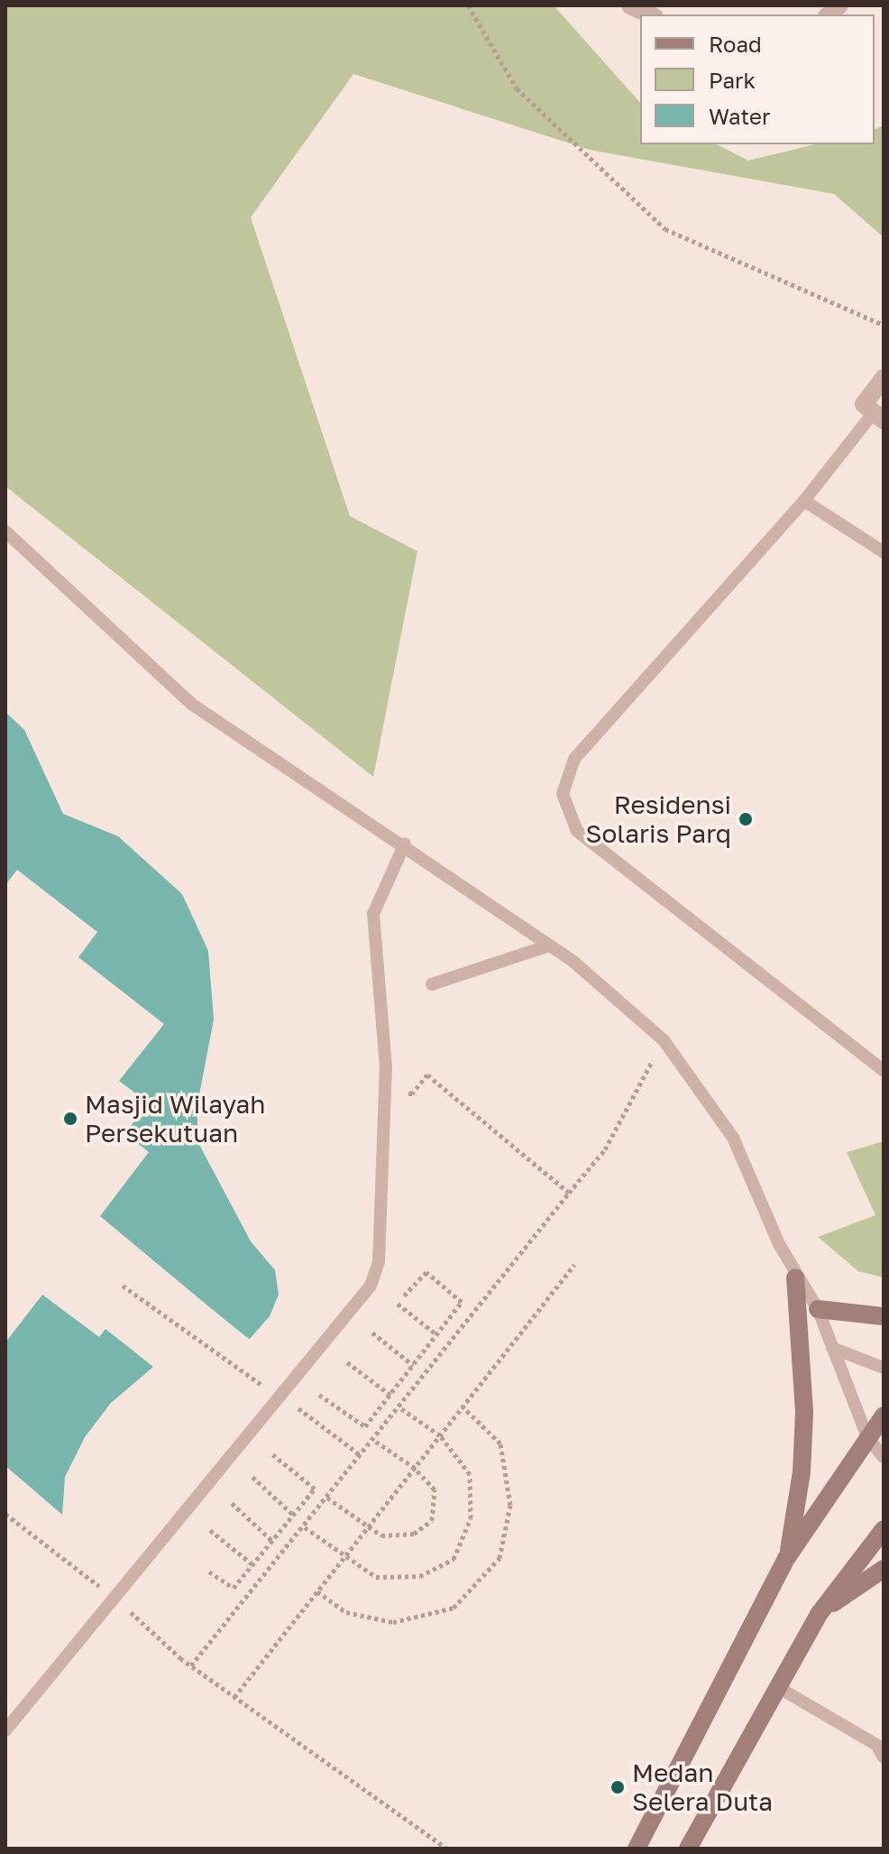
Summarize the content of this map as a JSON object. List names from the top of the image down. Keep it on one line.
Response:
{"places":["Residensi Solaris Parq","Masjid Wilayah Persekutuan","Medan Selera Duta"],"legend":["Road","Park","Water"]}
